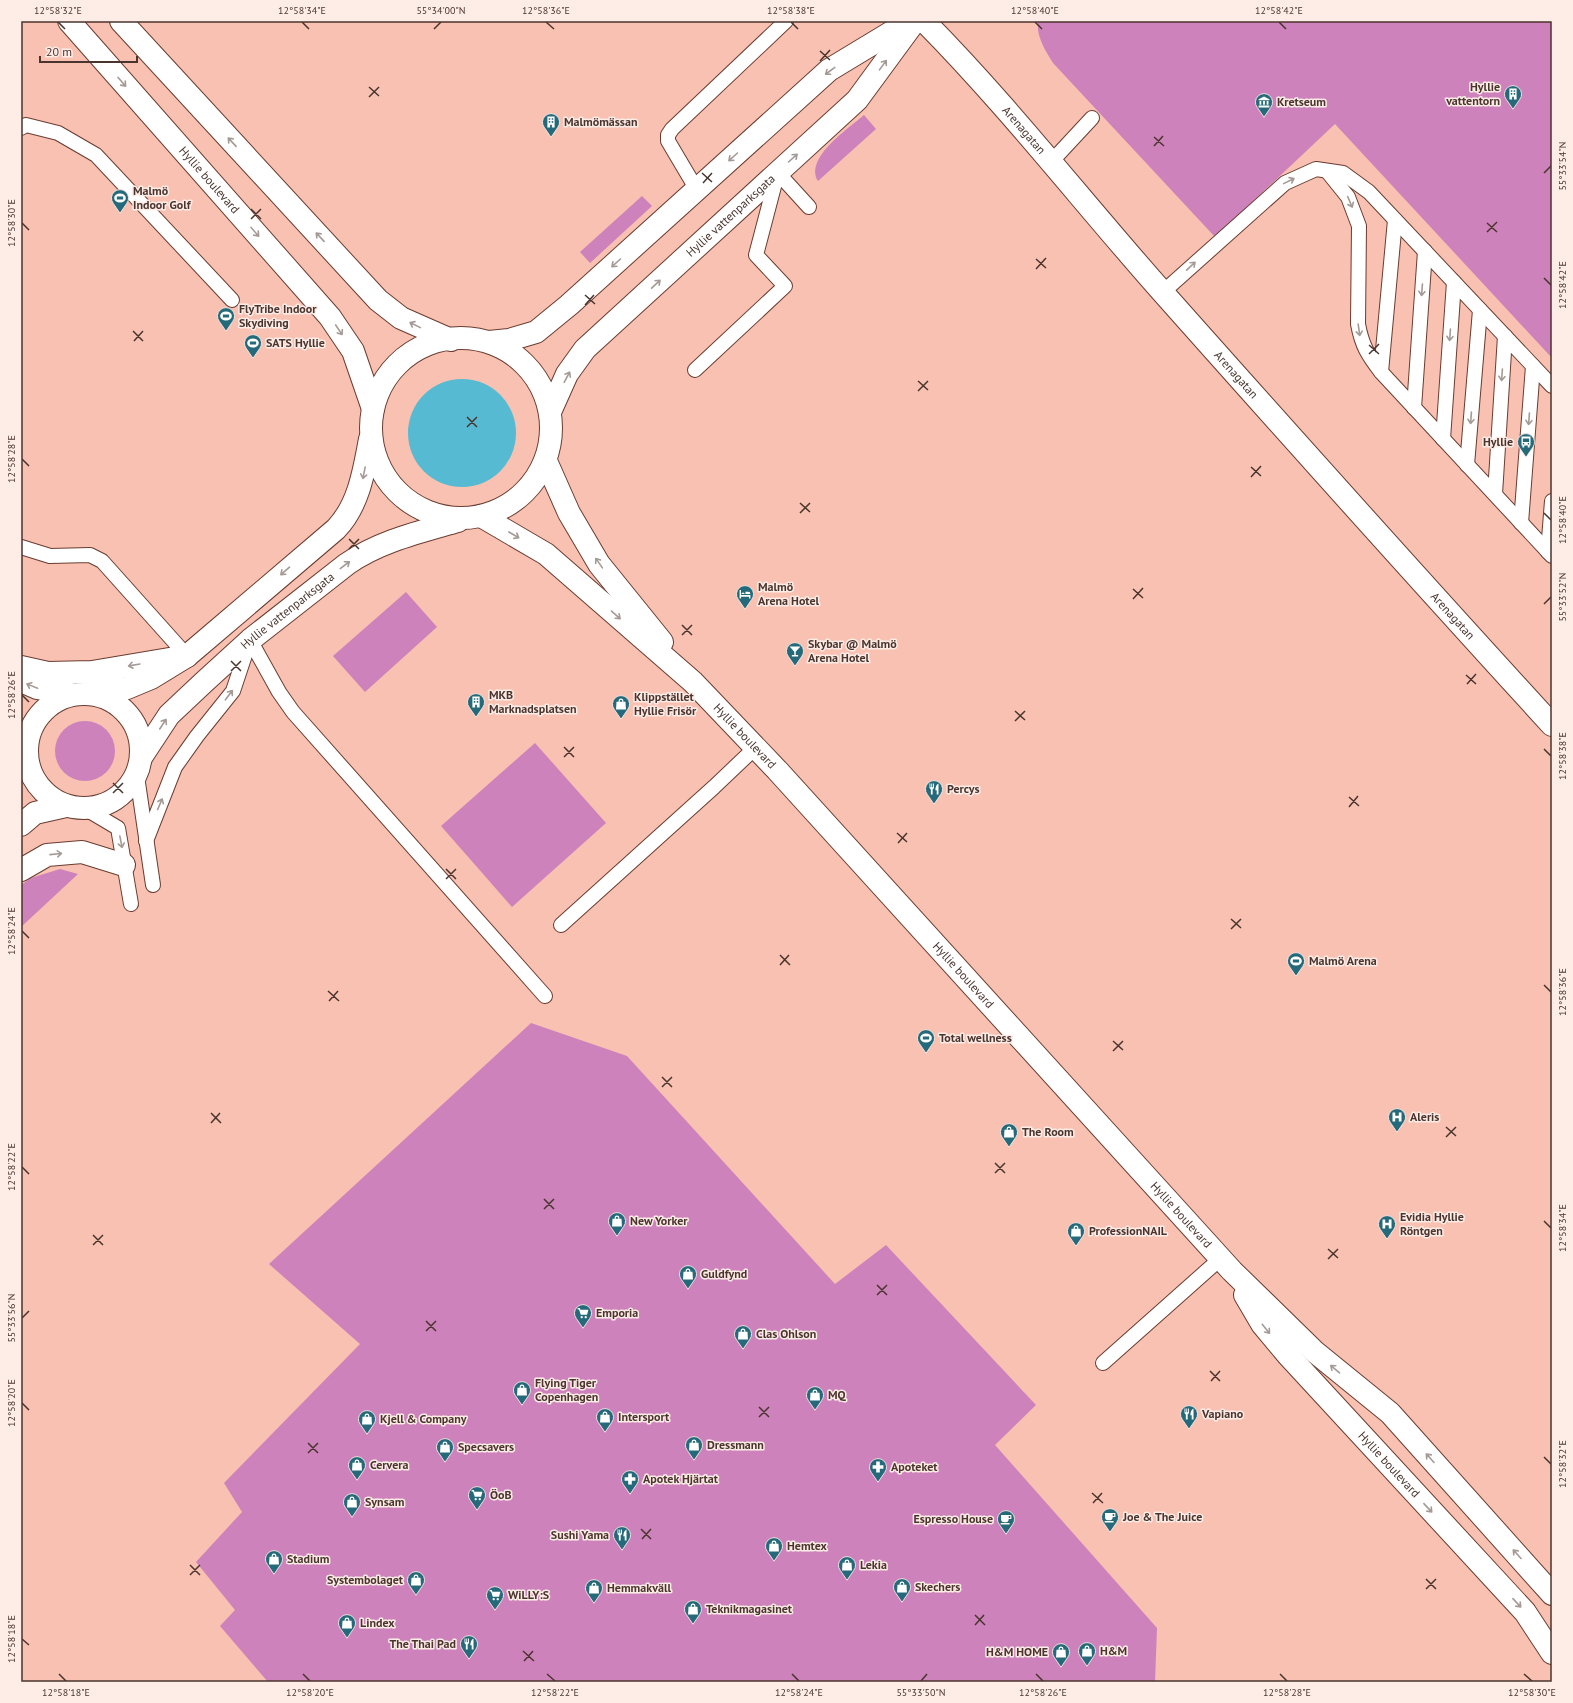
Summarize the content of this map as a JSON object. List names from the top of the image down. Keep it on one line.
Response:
{"streets":{"street":["Arenagatan","Hyllie boulevard","Hyllie vattenparksgata"]},"crossings":[["Hyllie boulevard","Hyllie vattenparksgata"]],"places":{"building":["Hyllie vattentorn","Malmömässan","MKB Marknadsplatsen"],"museum":["Kretseum"],"sports":["Malmö Indoor Golf","FlyTribe Indoor Skydiving","SATS Hyllie","Malmö Arena","Total wellness"],"bus stop":["Hyllie"],"hotel":["Malmö Arena Hotel"],"bar":["Skybar @ Malmö Arena Hotel"],"shop":["Klippstället Hyllie Frisör","The Room","New Yorker","ProfessionNAIL","Guldfynd","Clas Ohlson","Flying Tiger Copenhagen","MQ","Intersport","Kjell & Company","Dressmann","Specsavers","Cervera","Synsam","Hemtex","Stadium","Lekia","Systembolaget","Skechers","Hemmakväll","Teknikmagasinet","Lindex","H&M","H&M HOME"],"restaurant":["Percys","Vapiano","Sushi Yama","The Thai Pad"],"hospital":["Aleris","Evidia Hyllie Röntgen"],"supermarket":["Emporia","ÖoB","WiLLY:S"],"pharmacy":["Apoteket","Apotek Hjärtat"],"cafe":["Joe & The Juice","Espresso House"]},"scale_bar":"20 m","coordinates":["12°58'32\"E","12°58'34\"E","55°34'00\"N","12°58'36\"E","12°58'38\"E","12°58'40\"E","12°58'42\"E","55°33'54\"N","12°58'30\"E","12°58'28\"E","55°33'52\"N","12°58'26\"E","12°58'24\"E","12°58'22\"E","55°33'56\"N","12°58'20\"E","12°58'18\"E","55°33'50\"N"]}
